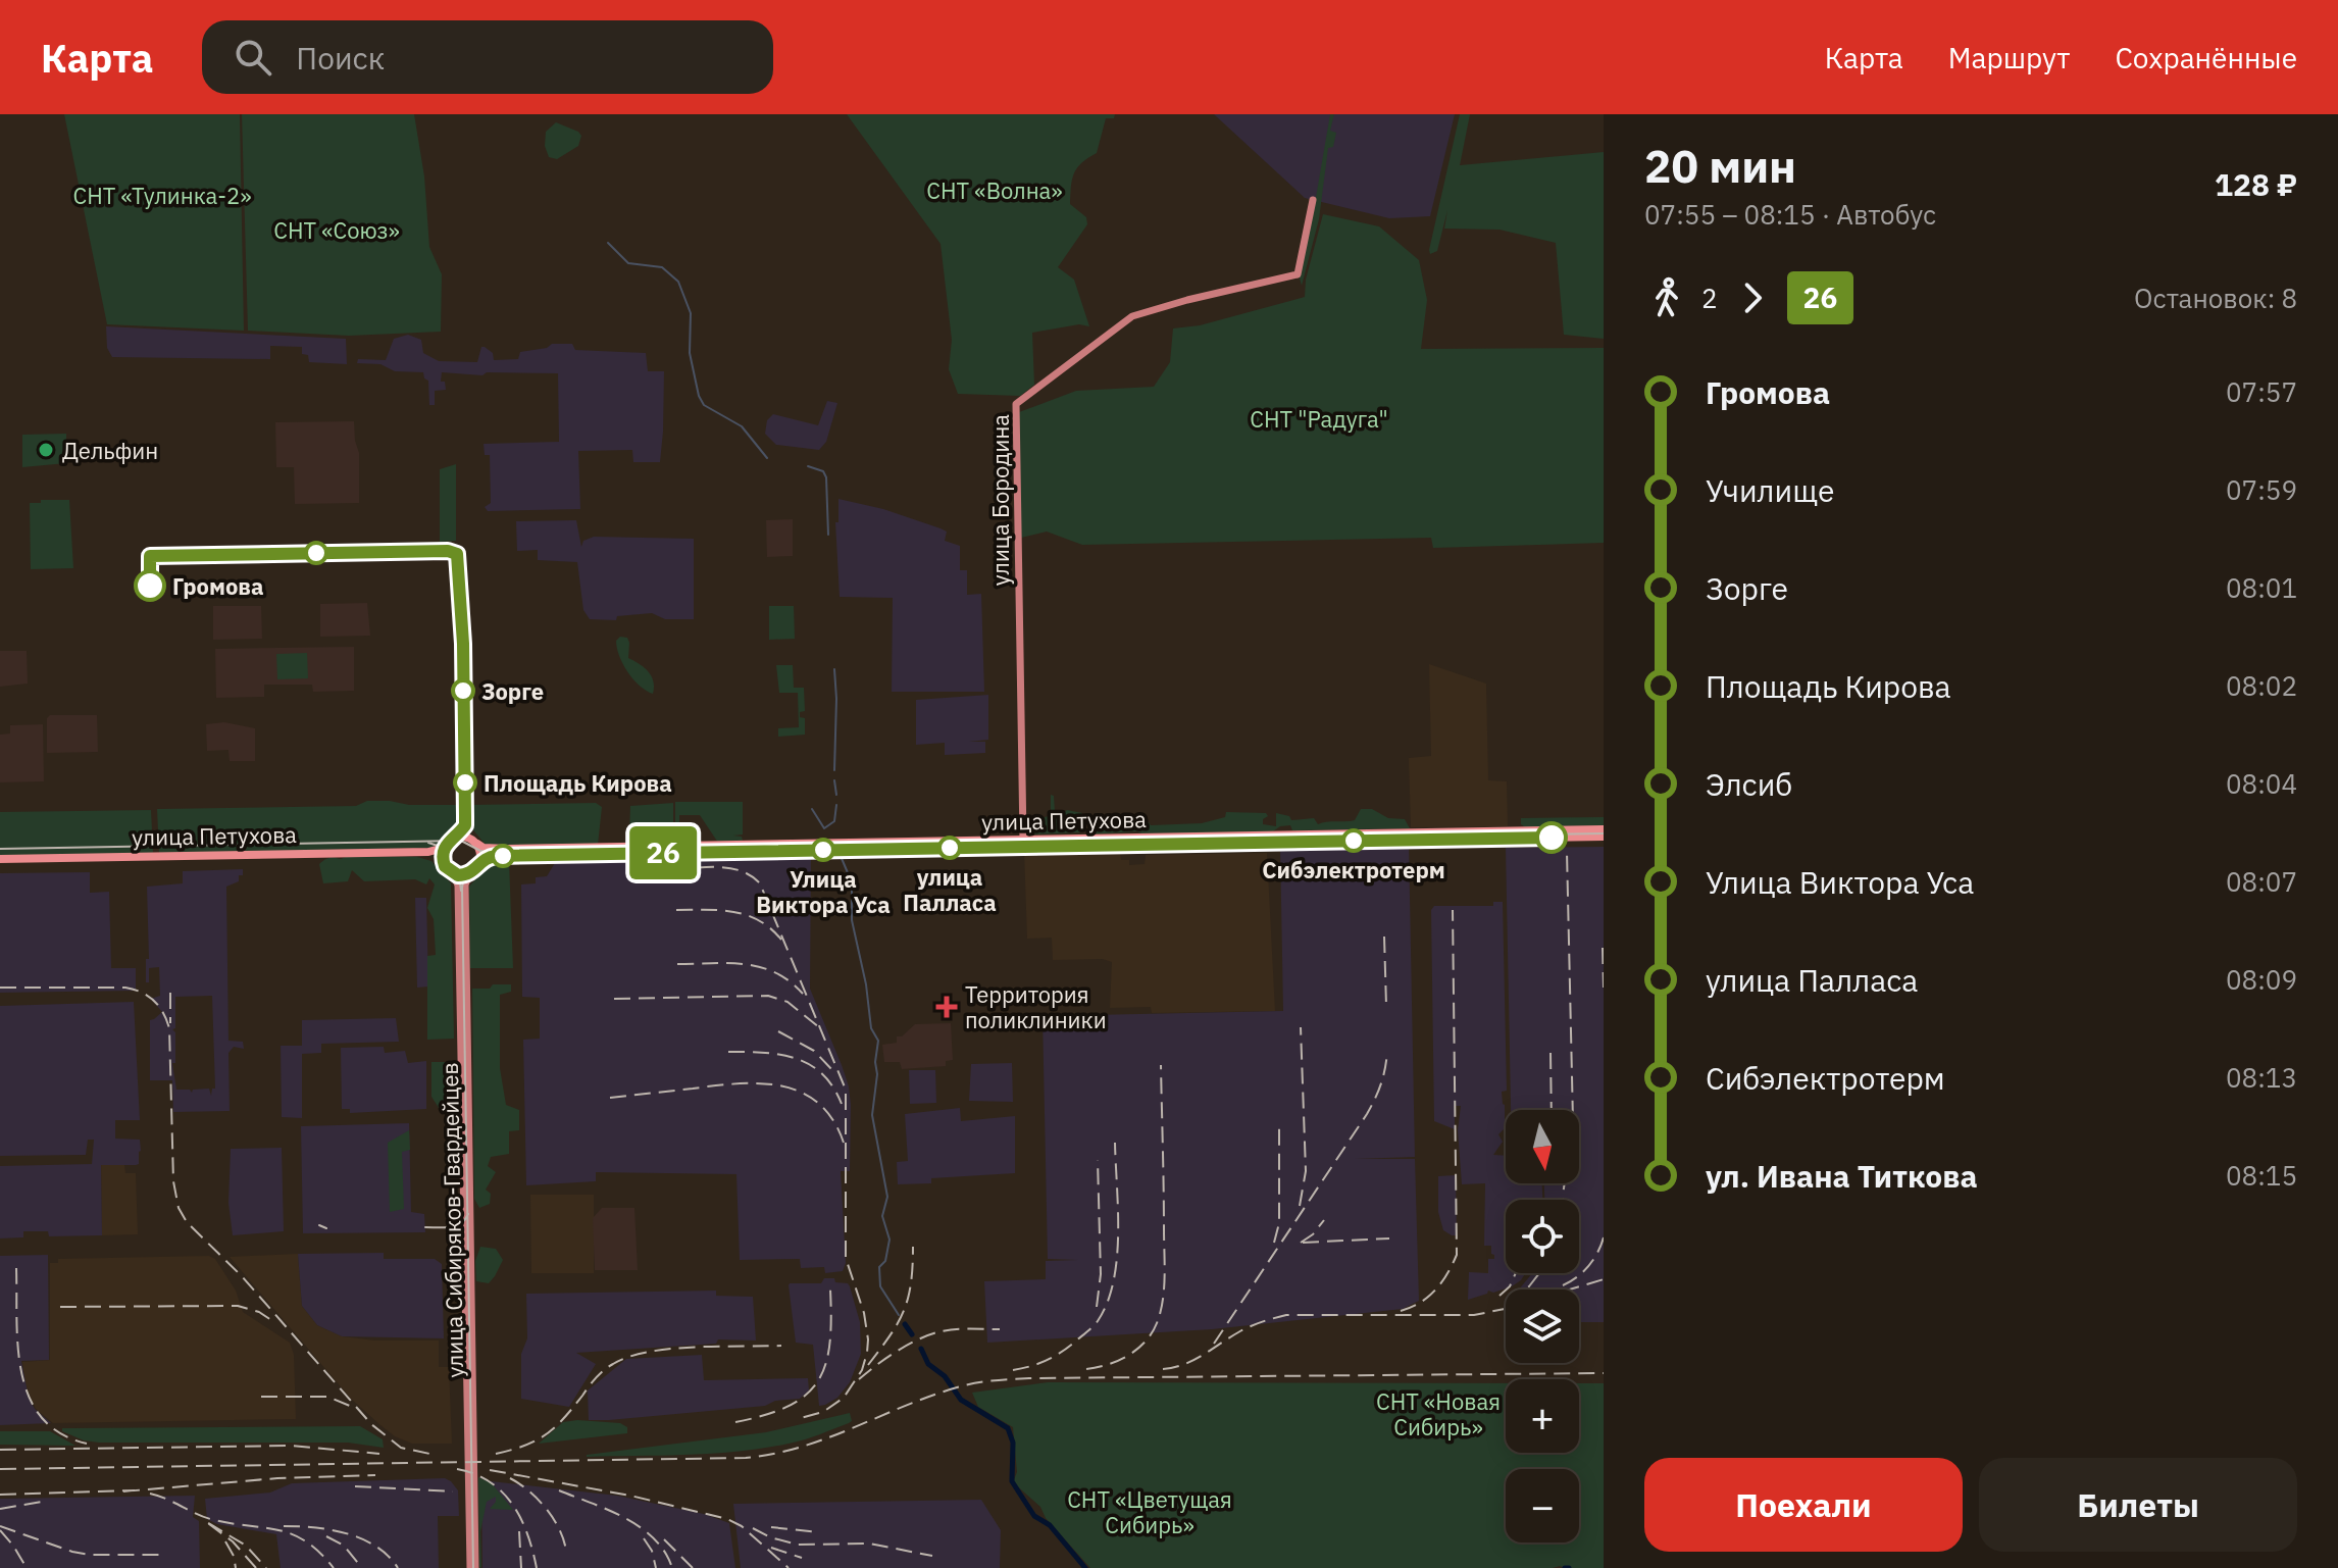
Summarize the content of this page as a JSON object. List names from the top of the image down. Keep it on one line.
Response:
{"streets":{"highway":["улица Петухова"],"main road":["улица Бородина","улица Сибиряков-Гвардейцев"]},"crossings":[["улица Бородина","улица Петухова"],["улица Петухова","улица Сибиряков-Гвардейцев"]],"parks":["СНТ «Волна»","СНТ «Тулинка-2»","СНТ «Союз»","СНТ \"Радуга\"","СНТ «Новая Сибирь»","СНТ «Цветущая Сибирь»"],"places":{"other":["Дельфин","Громова","Зорге","Площадь Кирова","Сибэлектротерм","улица Палласа","Улица Виктора Уса"],"health":["Территория поликлиники"]},"lines":["bus line 26"],"north":"bottom","page":{"header":"Карта","search":"Поиск","nav":["Карта","Маршрут","Сохранённые"],"on_map":"26","heading":["20 мин","07:55 – 08:15 · Автобус","128 ₽"],"legs":["2","26","Остановок: 8"],"list":[{"name":"Громова","value":"07:57"},{"name":"Училище","value":"07:59"},{"name":"Зорге","value":"08:01"},{"name":"Площадь Кирова","value":"08:02"},{"name":"Элсиб","value":"08:04"},{"name":"Улица Виктора Уса","value":"08:07"},{"name":"улица Палласа","value":"08:09"},{"name":"Сибэлектротерм","value":"08:13"},{"name":"ул. Ивана Титкова","value":"08:15"}],"map_buttons":["+","−"],"buttons":["Поехали","Билеты"]}}
